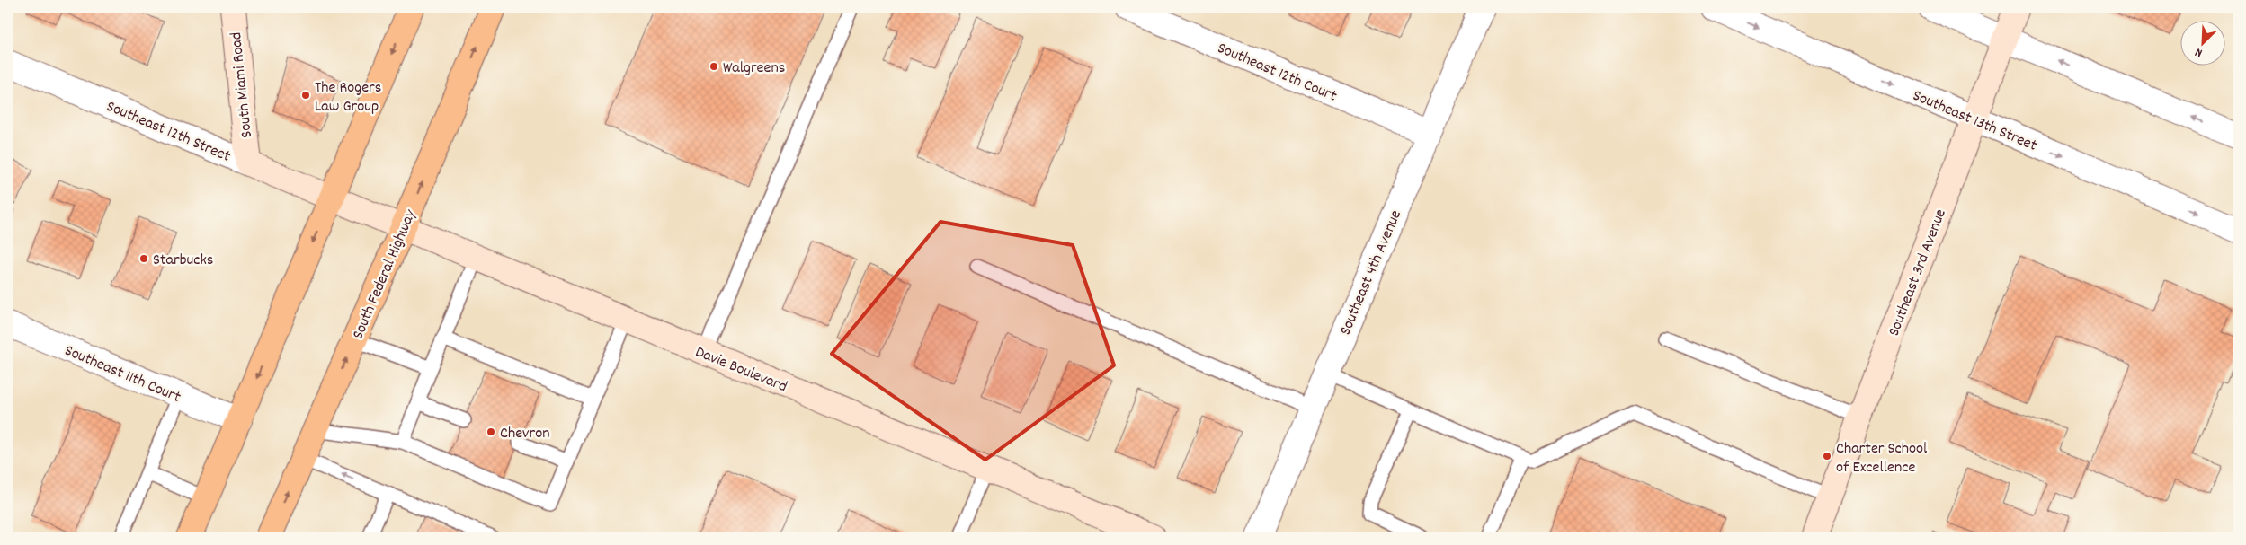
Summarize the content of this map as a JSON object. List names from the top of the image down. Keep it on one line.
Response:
{"streets":{"main road":["South Miami Road","Southeast 12th Street","Southeast 3rd Avenue","South Federal Highway","Davie Boulevard"],"street":["Southeast 12th Court","Southeast 13th Street","Southeast 4th Avenue","Southeast 11th Court"]},"crossings":[["Southeast 12th Court","Southeast 4th Avenue"],["South Miami Road","Southeast 12th Street"],["Southeast 13th Street","Southeast 3rd Avenue"],["Southeast 12th Street","Davie Boulevard"],["South Federal Highway","Davie Boulevard"]],"places":["Walgreens","The Rogers Law Group","Starbucks","Chevron","Charter School of Excellence"],"north":"bottom left"}
